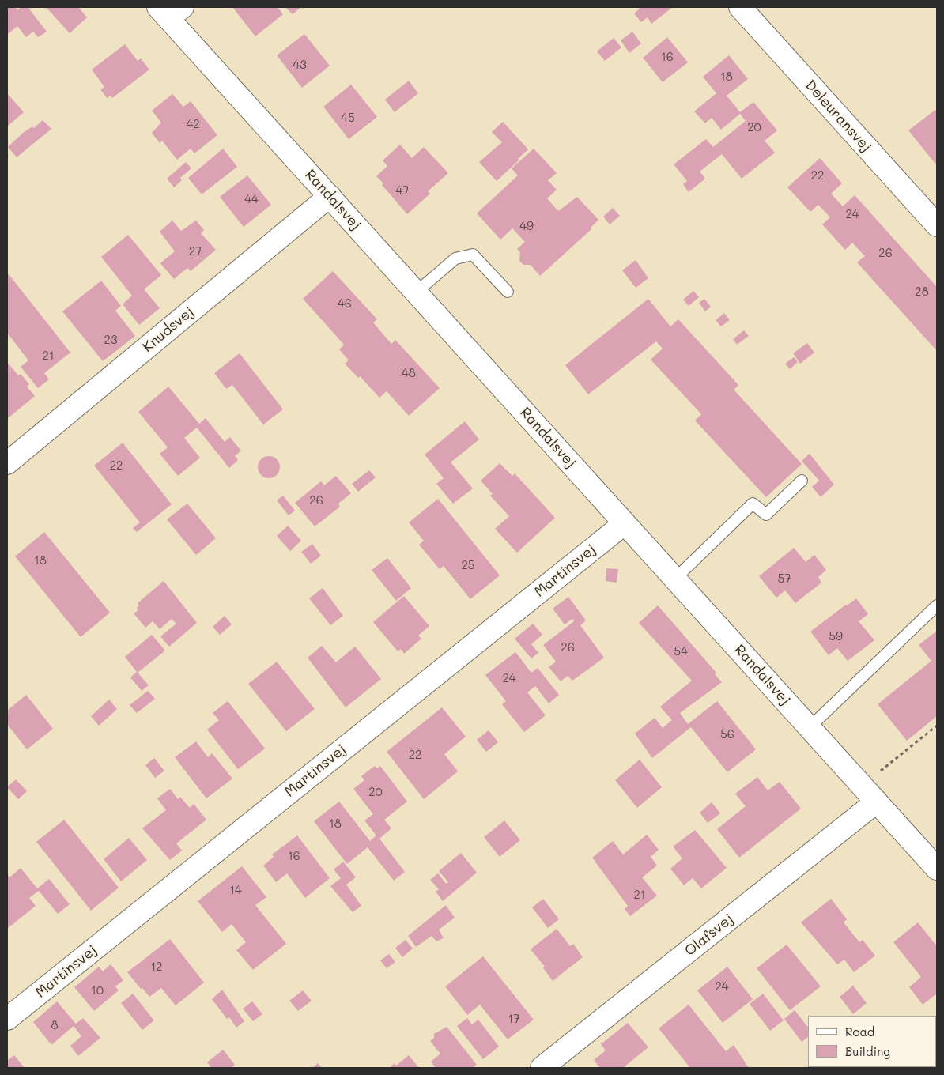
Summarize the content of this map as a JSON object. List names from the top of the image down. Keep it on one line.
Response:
{"streets":{"street":["Deleuransvej","Randalsvej","Knudsvej","Martinsvej","Olafsvej"]},"crossings":[["Randalsvej","Knudsvej"],["Randalsvej","Martinsvej"],["Randalsvej","Olafsvej"]],"house_numbers":["16","43","18","45","42","20","22","47","44","24","49","27","26","28","46","23","21","48","22","26","18","25","57","59","26","54","24","56","22","20","18","16","14","21","12","24","10","17","8"],"legend":["Road","Building"]}
